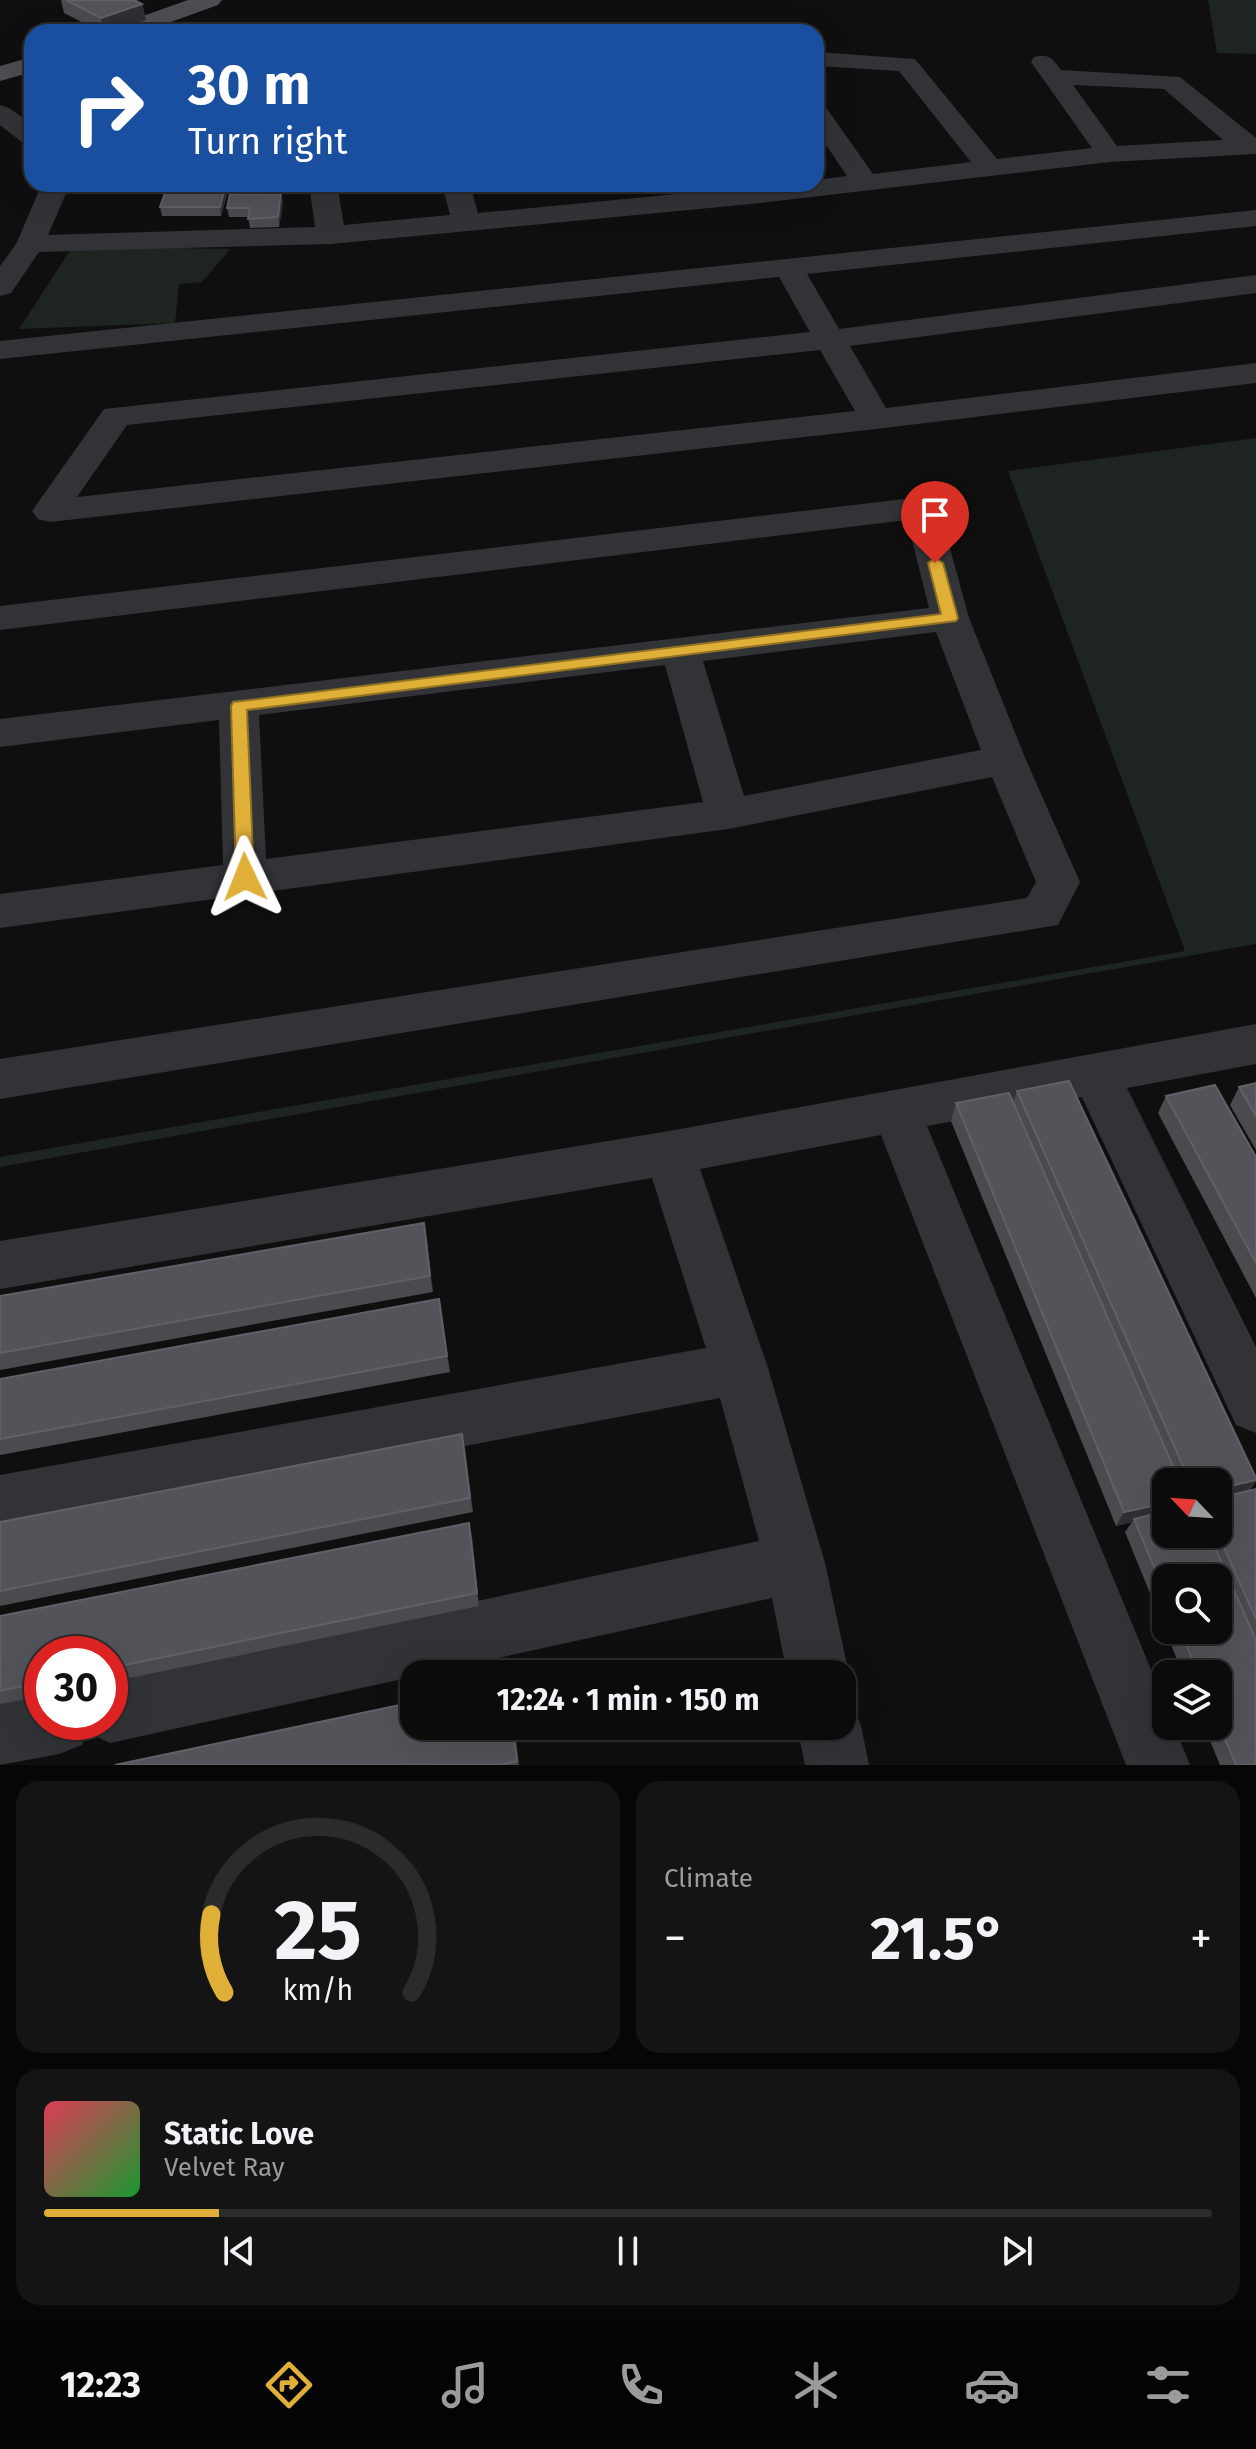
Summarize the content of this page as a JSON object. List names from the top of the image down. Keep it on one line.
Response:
{"north":"top left","page":{"turn":["30 m","Turn right"],"limit":"30","trip":"12:24 · 1 min · 150 m","tile":"Climate","heat":["−","21.5°","+"],"song":["Static Love","Velvet Ray"],"tabs":"12:23","gauge":["25","km/h"]}}
